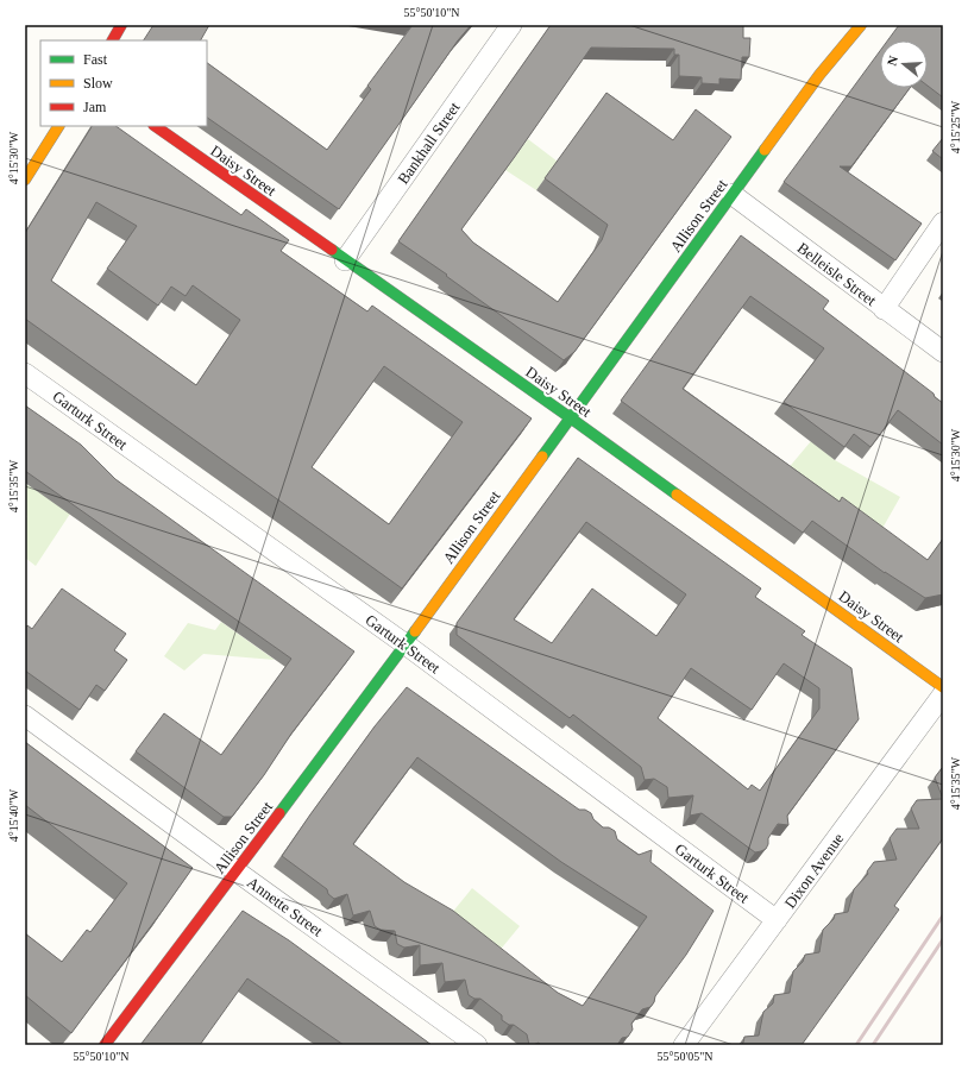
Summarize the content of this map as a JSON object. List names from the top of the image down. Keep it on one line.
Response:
{"streets":{"street":["Bankhall Street","Daisy Street","Allison Street","Belleisle Street","Garturk Street","Dixon Avenue","Annette Street"]},"crossings":[["Bankhall Street","Daisy Street"],["Daisy Street","Allison Street"],["Allison Street","Belleisle Street"],["Allison Street","Garturk Street"],["Allison Street","Annette Street"],["Garturk Street","Dixon Avenue"]],"legend":["Fast","Slow","Jam"],"north":"left","coordinates":["55°50'10\"N","4°15'25\"W","4°15'30\"W","4°15'35\"W","4°15'40\"W","55°50'05\"N"]}
